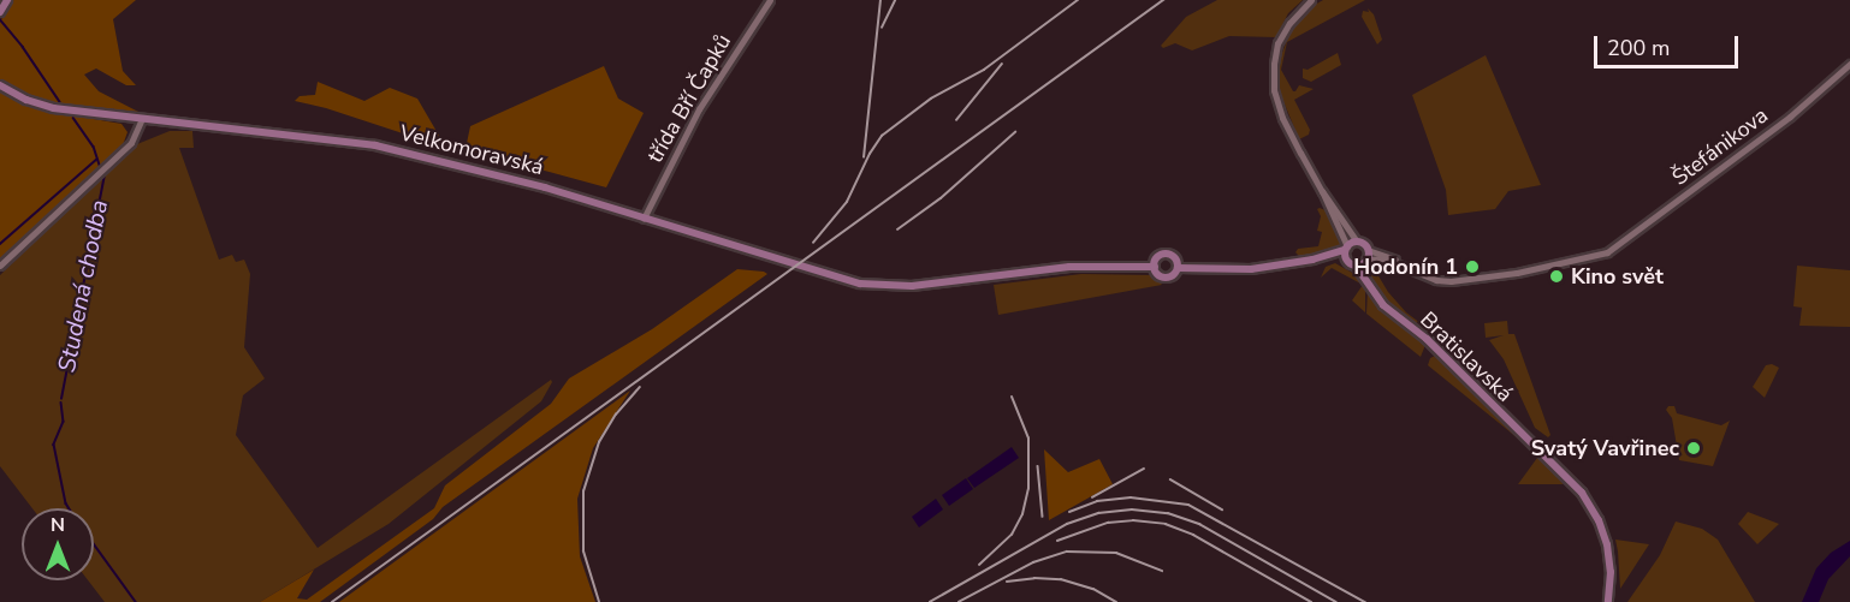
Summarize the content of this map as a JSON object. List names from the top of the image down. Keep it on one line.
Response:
{"streets":{"main road":["Štefánikova","Velkomoravská","Bratislavská"],"street":["třída Bří Čapků"]},"crossings":[["třída Bří Čapků","Velkomoravská"]],"water":["Studená chodba"],"places":["Hodonín 1","Kino svět","Svatý Vavřinec"],"scale_bar":"200 m","north":"top"}
